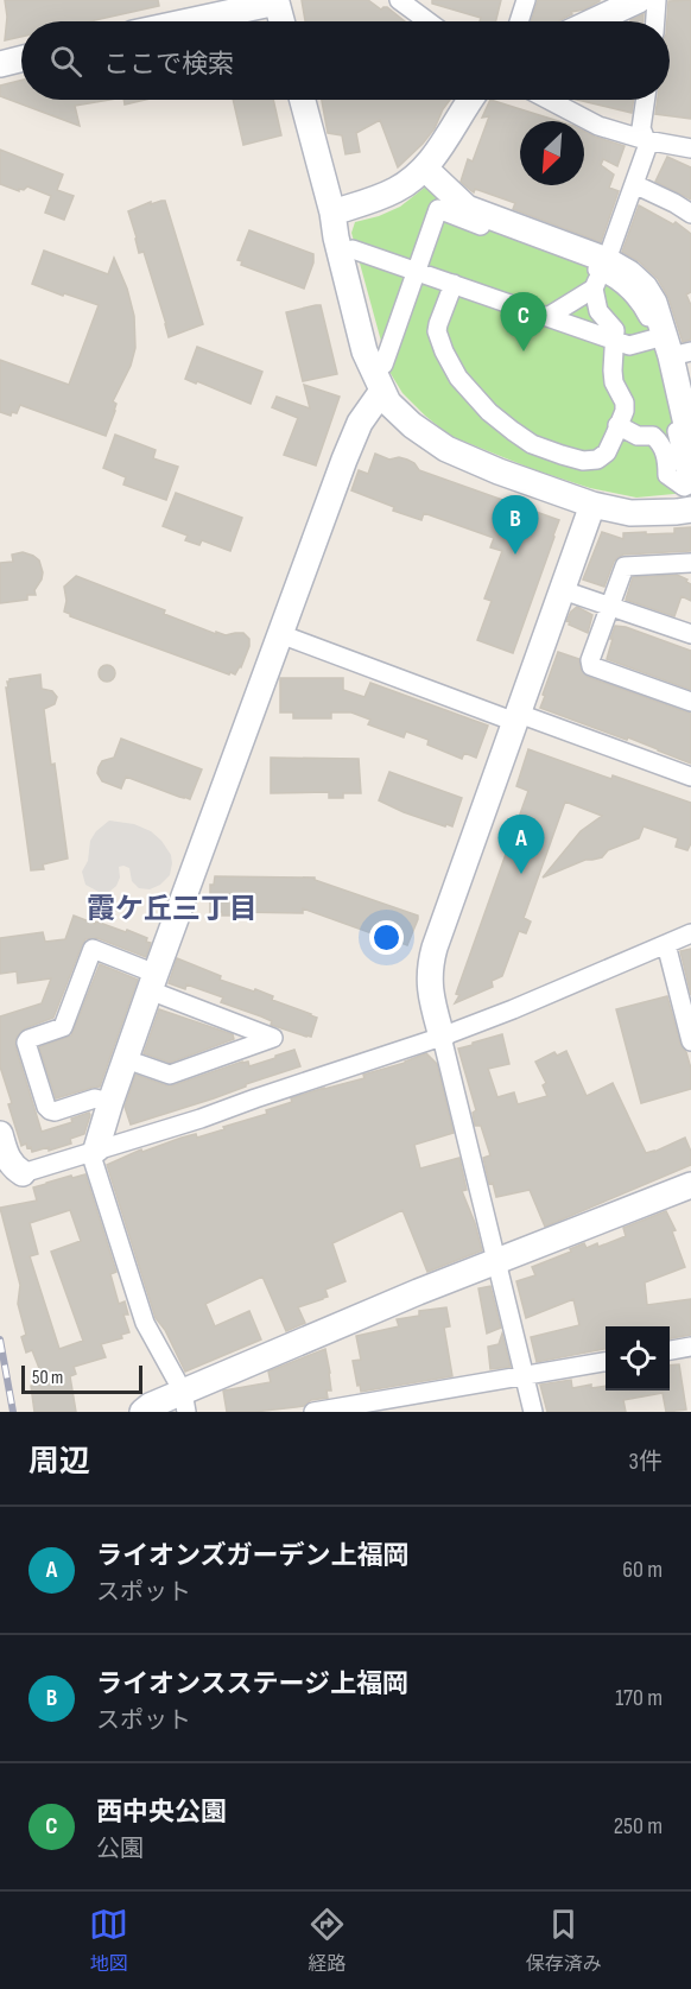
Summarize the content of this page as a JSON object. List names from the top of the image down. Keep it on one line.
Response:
{"districts":["霞ケ丘三丁目"],"scale_bar":"50 m","north":"bottom left","page":{"search":"ここで検索","pins":["C","B","A"],"scale":"50 m","heading":["周辺","3件"],"list":[{"mark":"A","name":"ライオンズガーデン上福岡","note":"スポット","value":"60 m"},{"mark":"B","name":"ライオンスステージ上福岡","note":"スポット","value":"170 m"},{"mark":"C","name":"西中央公園","note":"公園","value":"250 m"}],"nav":["地図","経路","保存済み"]}}
